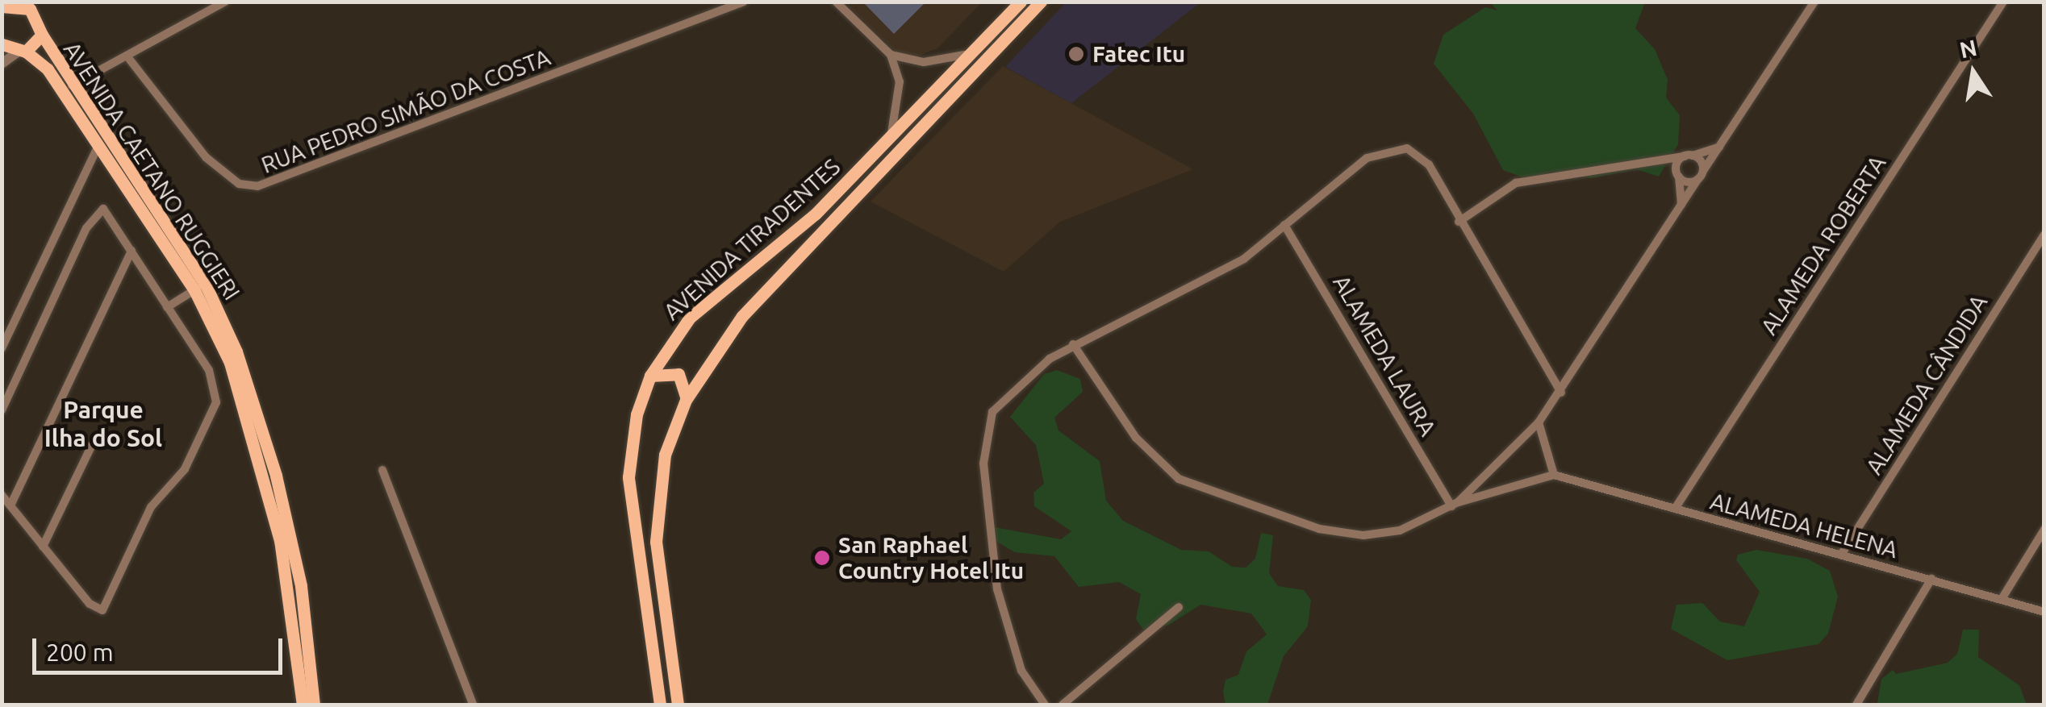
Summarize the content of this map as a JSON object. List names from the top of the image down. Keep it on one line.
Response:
{"streets":{"main road":["AVENIDA CAETANO RUGGIERI","AVENIDA TIRADENTES"],"street":["RUA PEDRO SIMÃO DA COSTA","ALAMEDA ROBERTA","ALAMEDA LAURA","ALAMEDA CÂNDIDA","ALAMEDA HELENA"]},"crossings":[["ALAMEDA ROBERTA","ALAMEDA HELENA"],["ALAMEDA CÂNDIDA","ALAMEDA HELENA"]],"districts":["Parque Ilha do Sol"],"places":["Fatec Itu","San Raphael Country Hotel Itu"],"scale_bar":"200 m","north":"top"}
